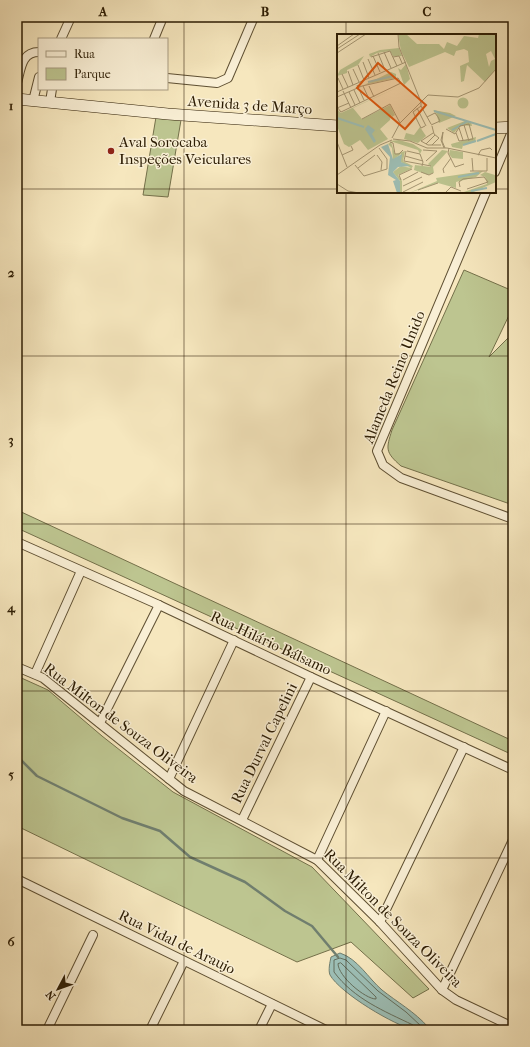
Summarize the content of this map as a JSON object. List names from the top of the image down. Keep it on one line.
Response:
{"streets":{"main road":["Avenida 3 de Março"],"street":["Alameda Reino Unido","Rua Hilário Bálsamo","Rua Milton de Souza Oliveira","Rua Durval Capelini","Rua Vidal de Araujo"]},"crossings":[["Rua Hilário Bálsamo","Rua Durval Capelini"],["Rua Milton de Souza Oliveira","Rua Durval Capelini"]],"places":["Aval Sorocaba Inspeções Veiculares"],"legend":["Rua","Parque"],"north":"bottom left","grid":{"columns":["A","B","C"],"rows":["1","2","3","4","5","6"]}}
